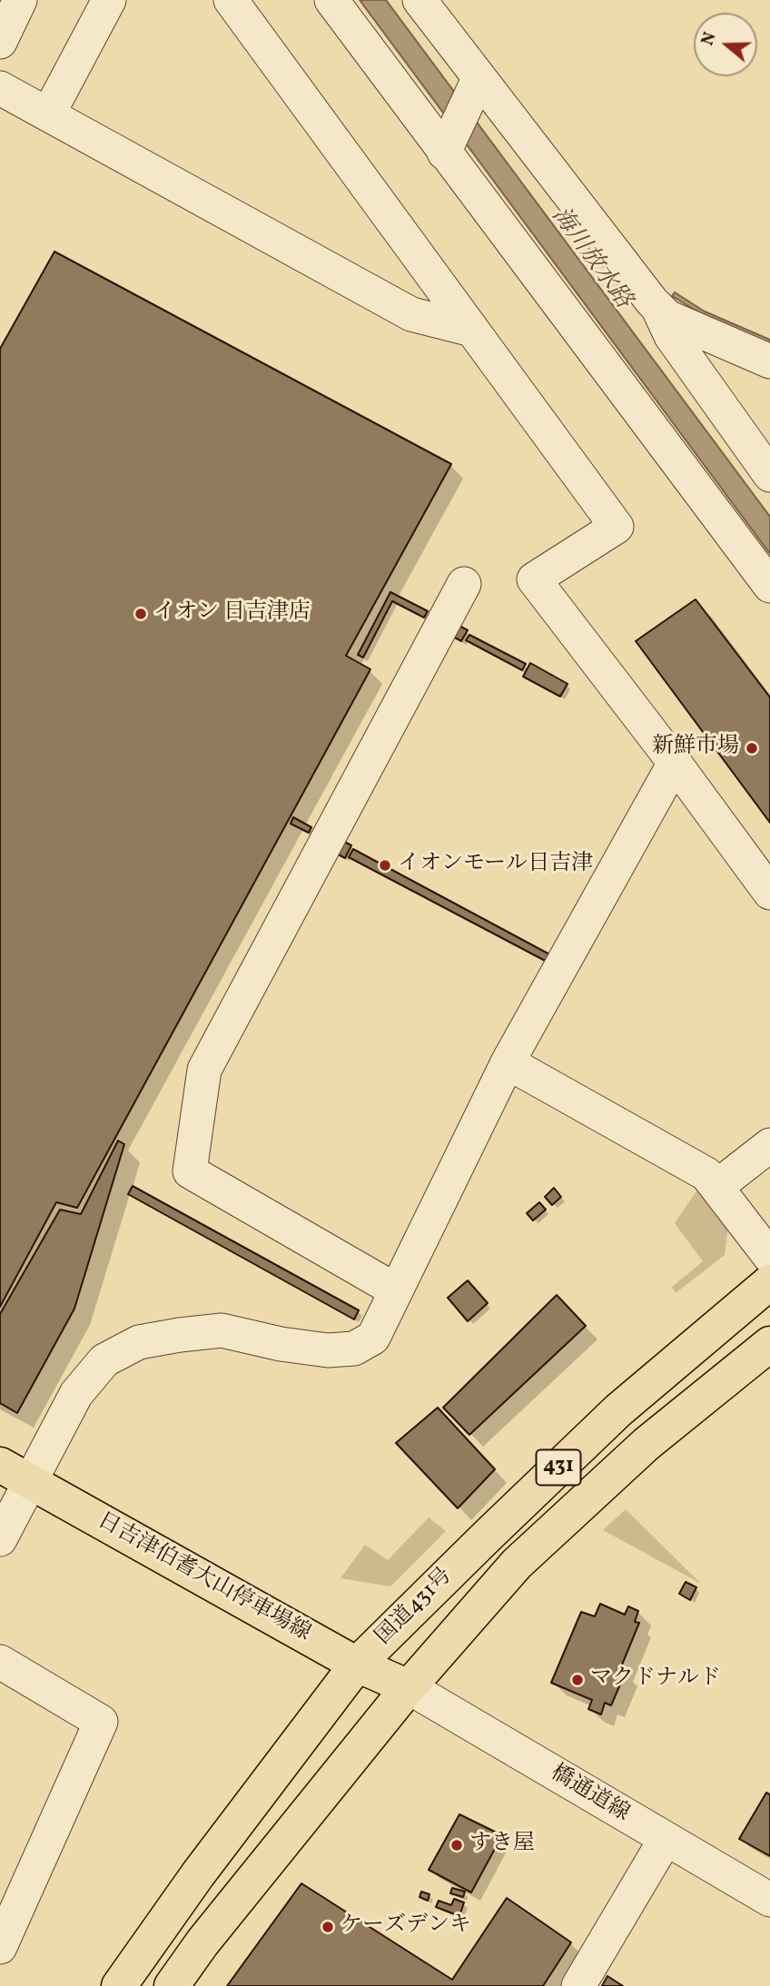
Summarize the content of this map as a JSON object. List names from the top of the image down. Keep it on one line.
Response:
{"streets":{"main road":["431","日吉津伯耆大山停車場線","国道431号"],"street":["橋通道線"]},"crossings":[["日吉津伯耆大山停車場線","国道431号"],["日吉津伯耆大山停車場線","橋通道線"],["国道431号","橋通道線"]],"water":["海川放水路"],"places":["イオン 日吉津店","新鮮市場","イオンモール日吉津","マクドナルド","すき屋","ケーズデンキ"],"north":"left"}
